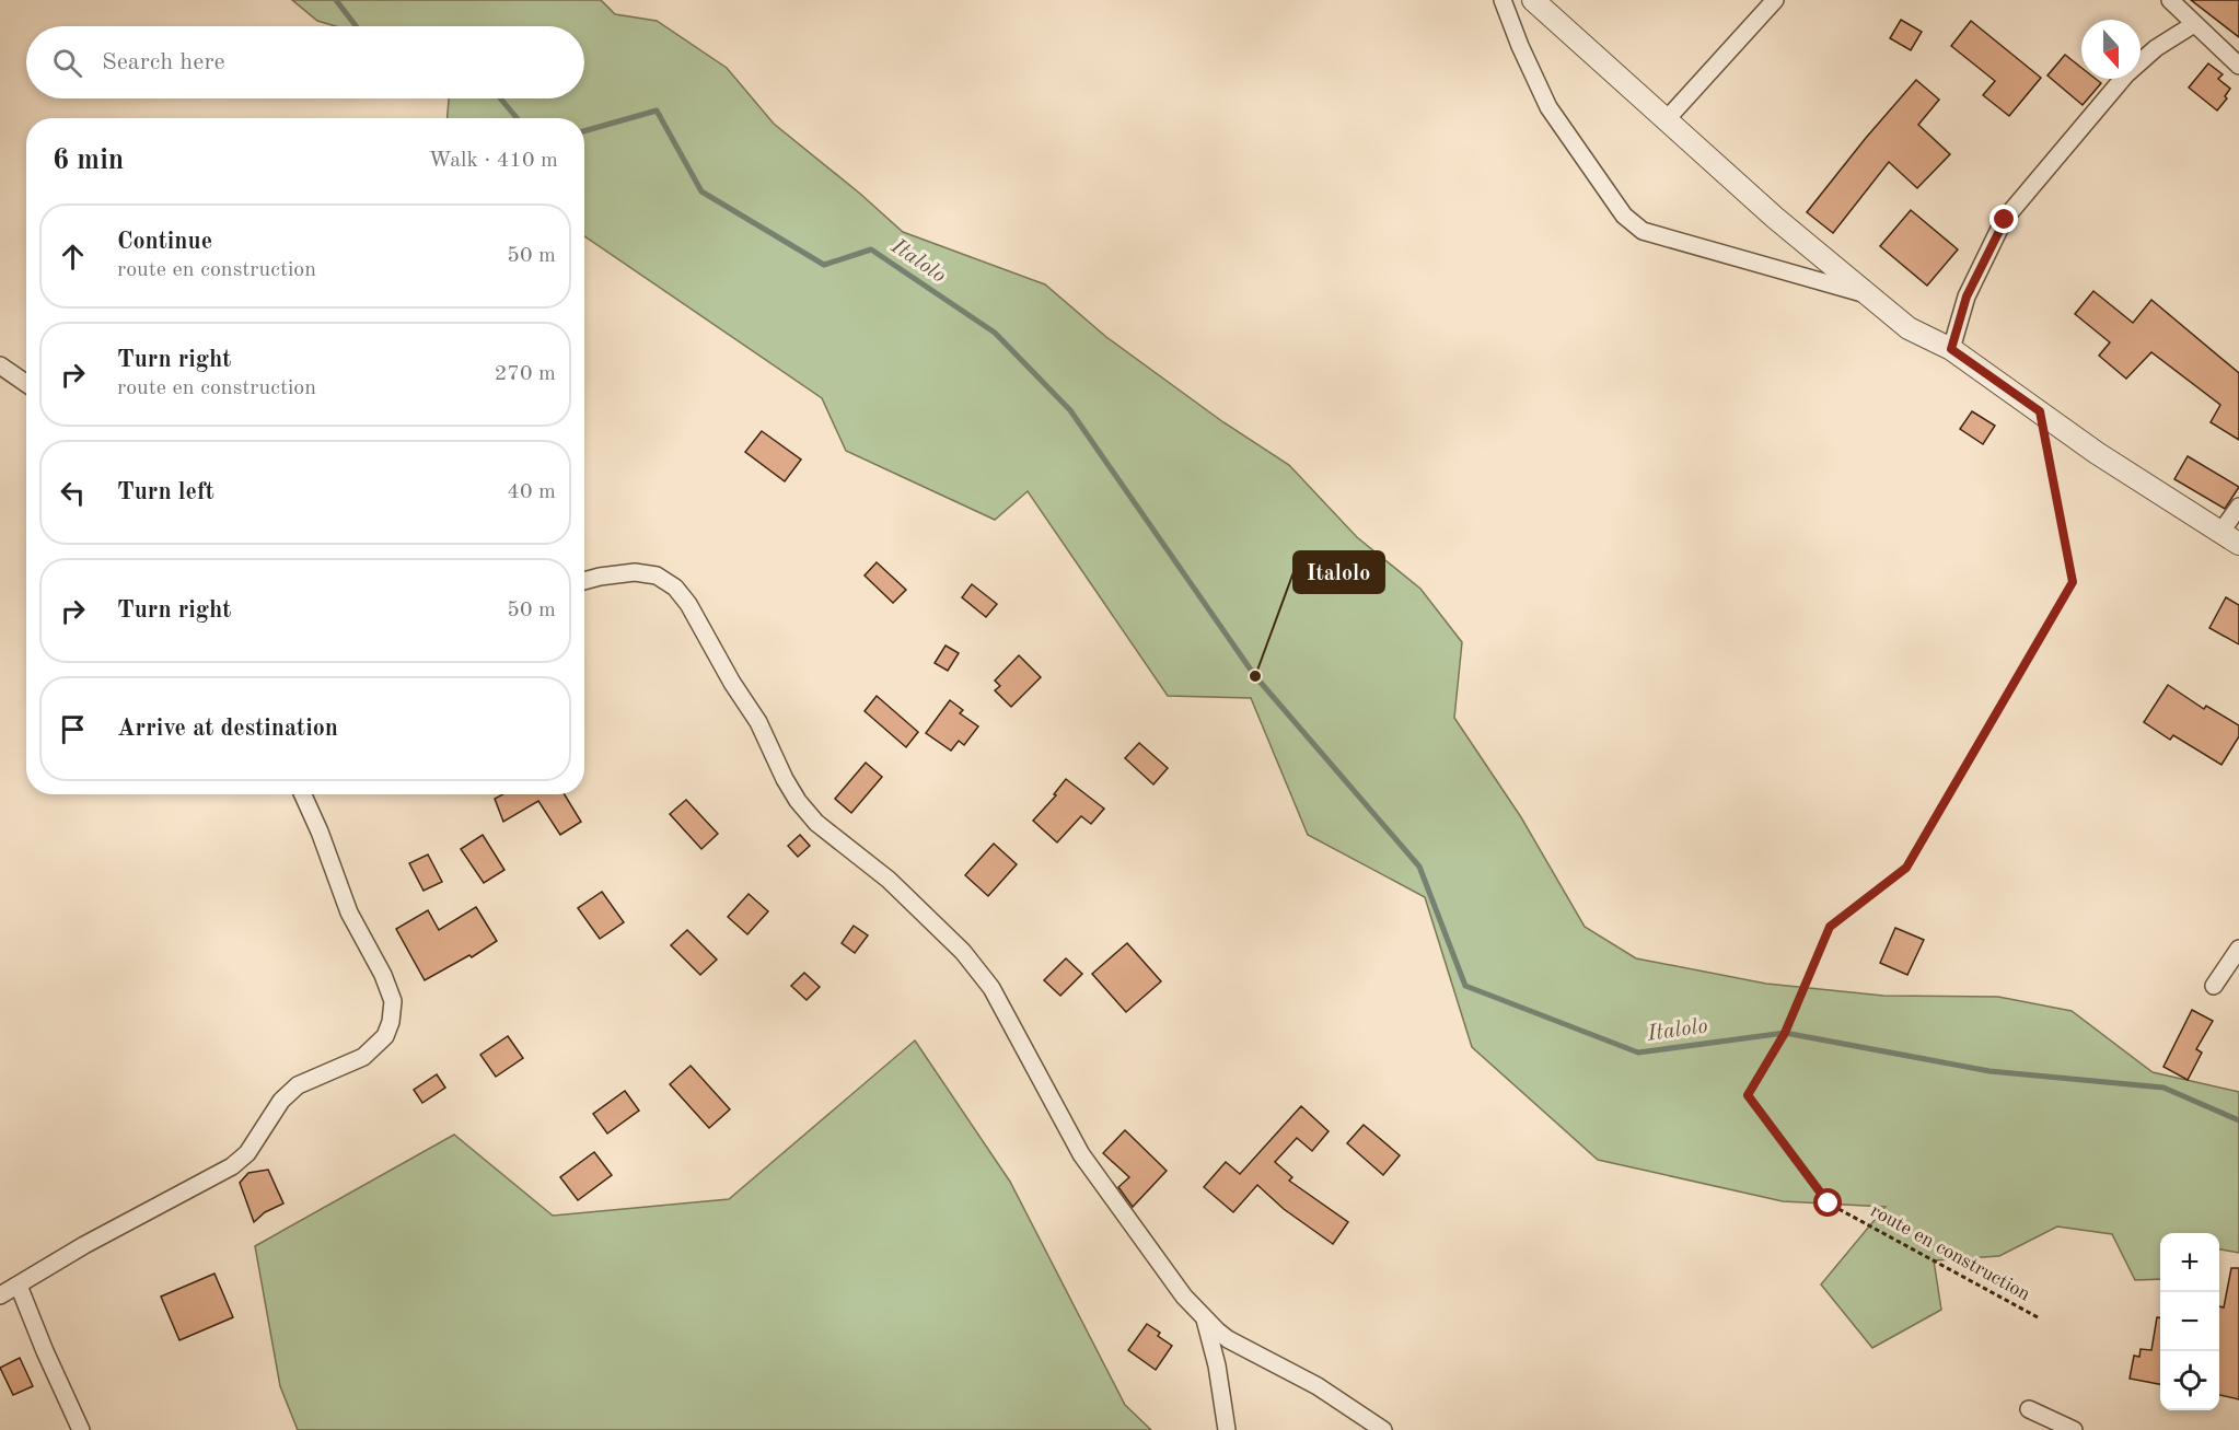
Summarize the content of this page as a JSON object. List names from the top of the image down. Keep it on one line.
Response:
{"streets":{"path":["route en construction"]},"water":["Italolo"],"places":["Italolo"],"north":"bottom","page":{"search":"Search here","heading":["6 min","Walk · 410 m"],"list":[["Continue","route en construction","50 m"],["Turn right","route en construction","270 m"],["Turn left","40 m"],["Turn right","50 m"],"Arrive at destination"],"map_buttons":["+","−"]}}
